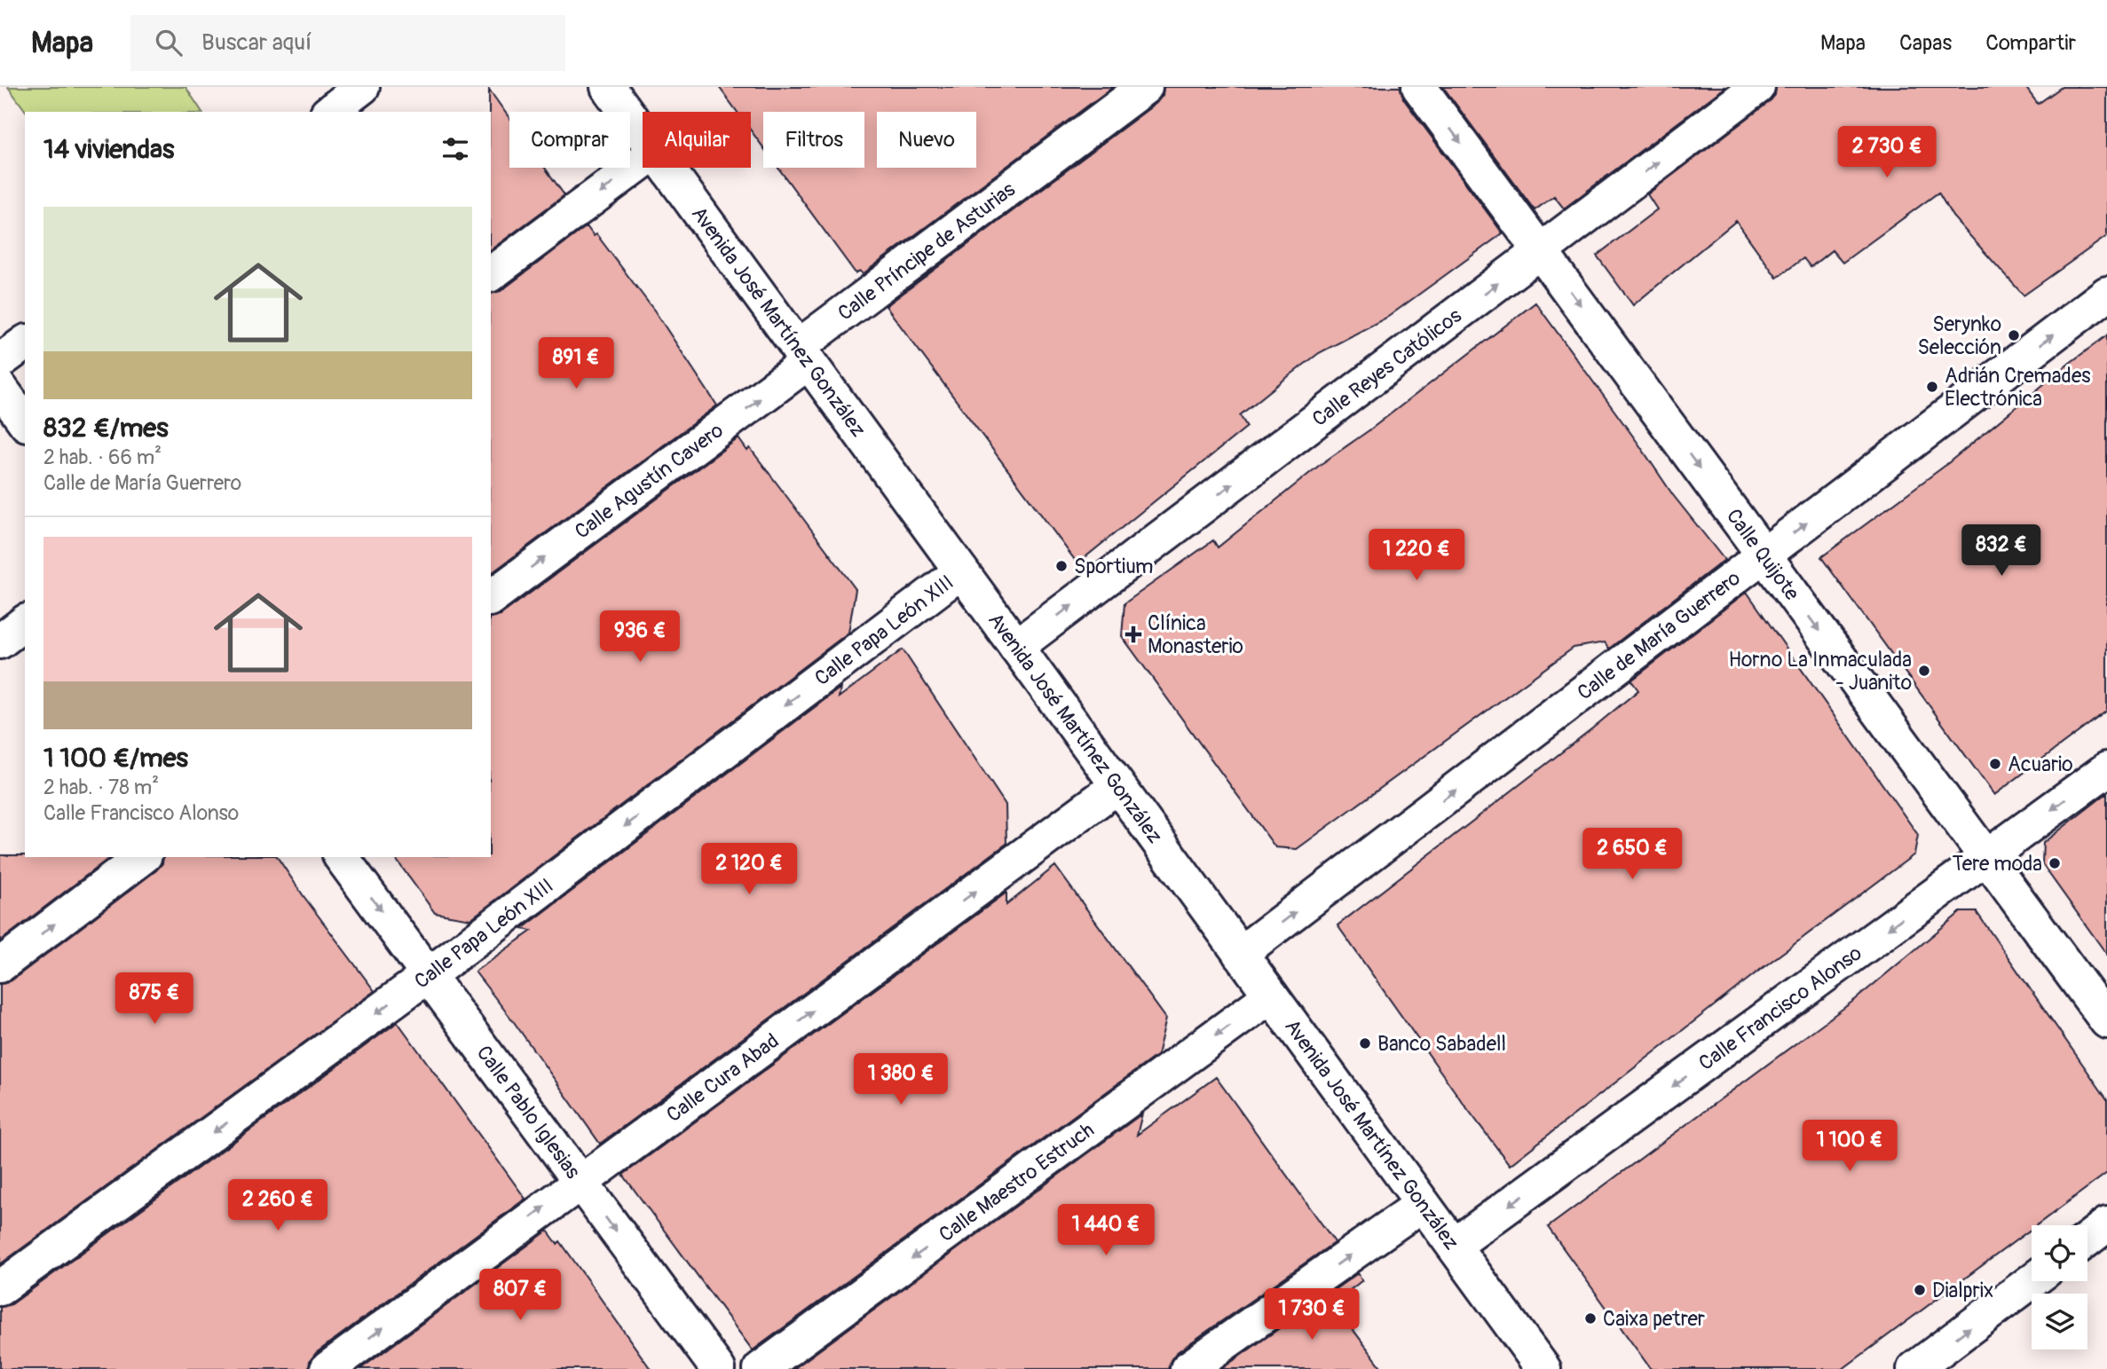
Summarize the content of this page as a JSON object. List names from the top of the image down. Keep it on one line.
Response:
{"streets":{"street":["Calle Príncipe de Asturias","Avenida José Martínez González","Calle Reyes Católicos","Calle Agustín Cavero","Calle Quijote","Calle Papa León XIII","Calle de María Guerrero","Calle Francisco Alonso","Calle Cura Abad","Calle Pablo Iglesias","Calle Maestro Estruch"]},"crossings":[["Calle Príncipe de Asturias","Avenida José Martínez González"],["Calle Príncipe de Asturias","Calle Agustín Cavero"],["Avenida José Martínez González","Calle Reyes Católicos"],["Avenida José Martínez González","Calle Agustín Cavero"],["Avenida José Martínez González","Calle Papa León XIII"],["Avenida José Martínez González","Calle de María Guerrero"],["Avenida José Martínez González","Calle Francisco Alonso"],["Avenida José Martínez González","Calle Cura Abad"],["Avenida José Martínez González","Calle Maestro Estruch"],["Calle Reyes Católicos","Calle Quijote"],["Calle Quijote","Calle de María Guerrero"],["Calle Quijote","Calle Francisco Alonso"],["Calle Papa León XIII","Calle Pablo Iglesias"],["Calle Cura Abad","Calle Pablo Iglesias"]],"one_way":["Calle Reyes Católicos","Calle Quijote","Calle Papa León XIII","Calle de María Guerrero","Calle Francisco Alonso","Calle Cura Abad","Calle Pablo Iglesias"],"places":{"other":["Serynko Selección","Adrián Cremades Electrónica","Sportium","Horno La Inmaculada - Juanito","Acuario","Tere moda","Banco Sabadell","Dialprix","Caixa petrer"],"health":["Clínica Monasterio"]},"page":{"header":"Mapa","search":"Buscar aquí","nav":["Mapa","Capas","Compartir"],"chip":["Comprar","Alquilar","Filtros","Nuevo"],"heading":"14 viviendas","price":["2 730 €","891 €","832 €","1 220 €","936 €","2 650 €","2 120 €","875 €","1 380 €","1 100 €","2 260 €","1 440 €","807 €","1 730 €"],"list":[{"name":"832 €/mes","note":"2 hab. · 66 m² · Calle de María Guerrero"},{"name":"1 100 €/mes","note":"2 hab. · 78 m² · Calle Francisco Alonso"}]}}
